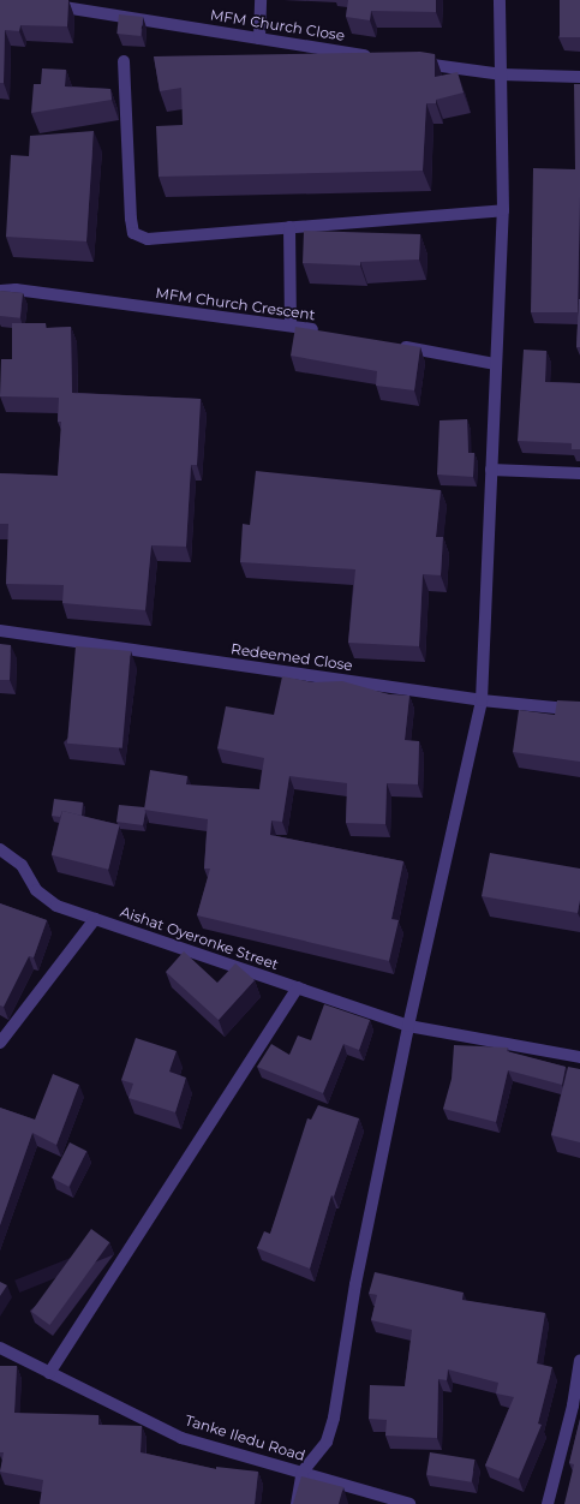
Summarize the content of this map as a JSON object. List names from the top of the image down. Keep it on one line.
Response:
{"streets":{"street":["MFM Church Close","MFM Church Crescent","Redeemed Close","Aishat Oyeronke Street","Tanke Iledu Road"]}}
